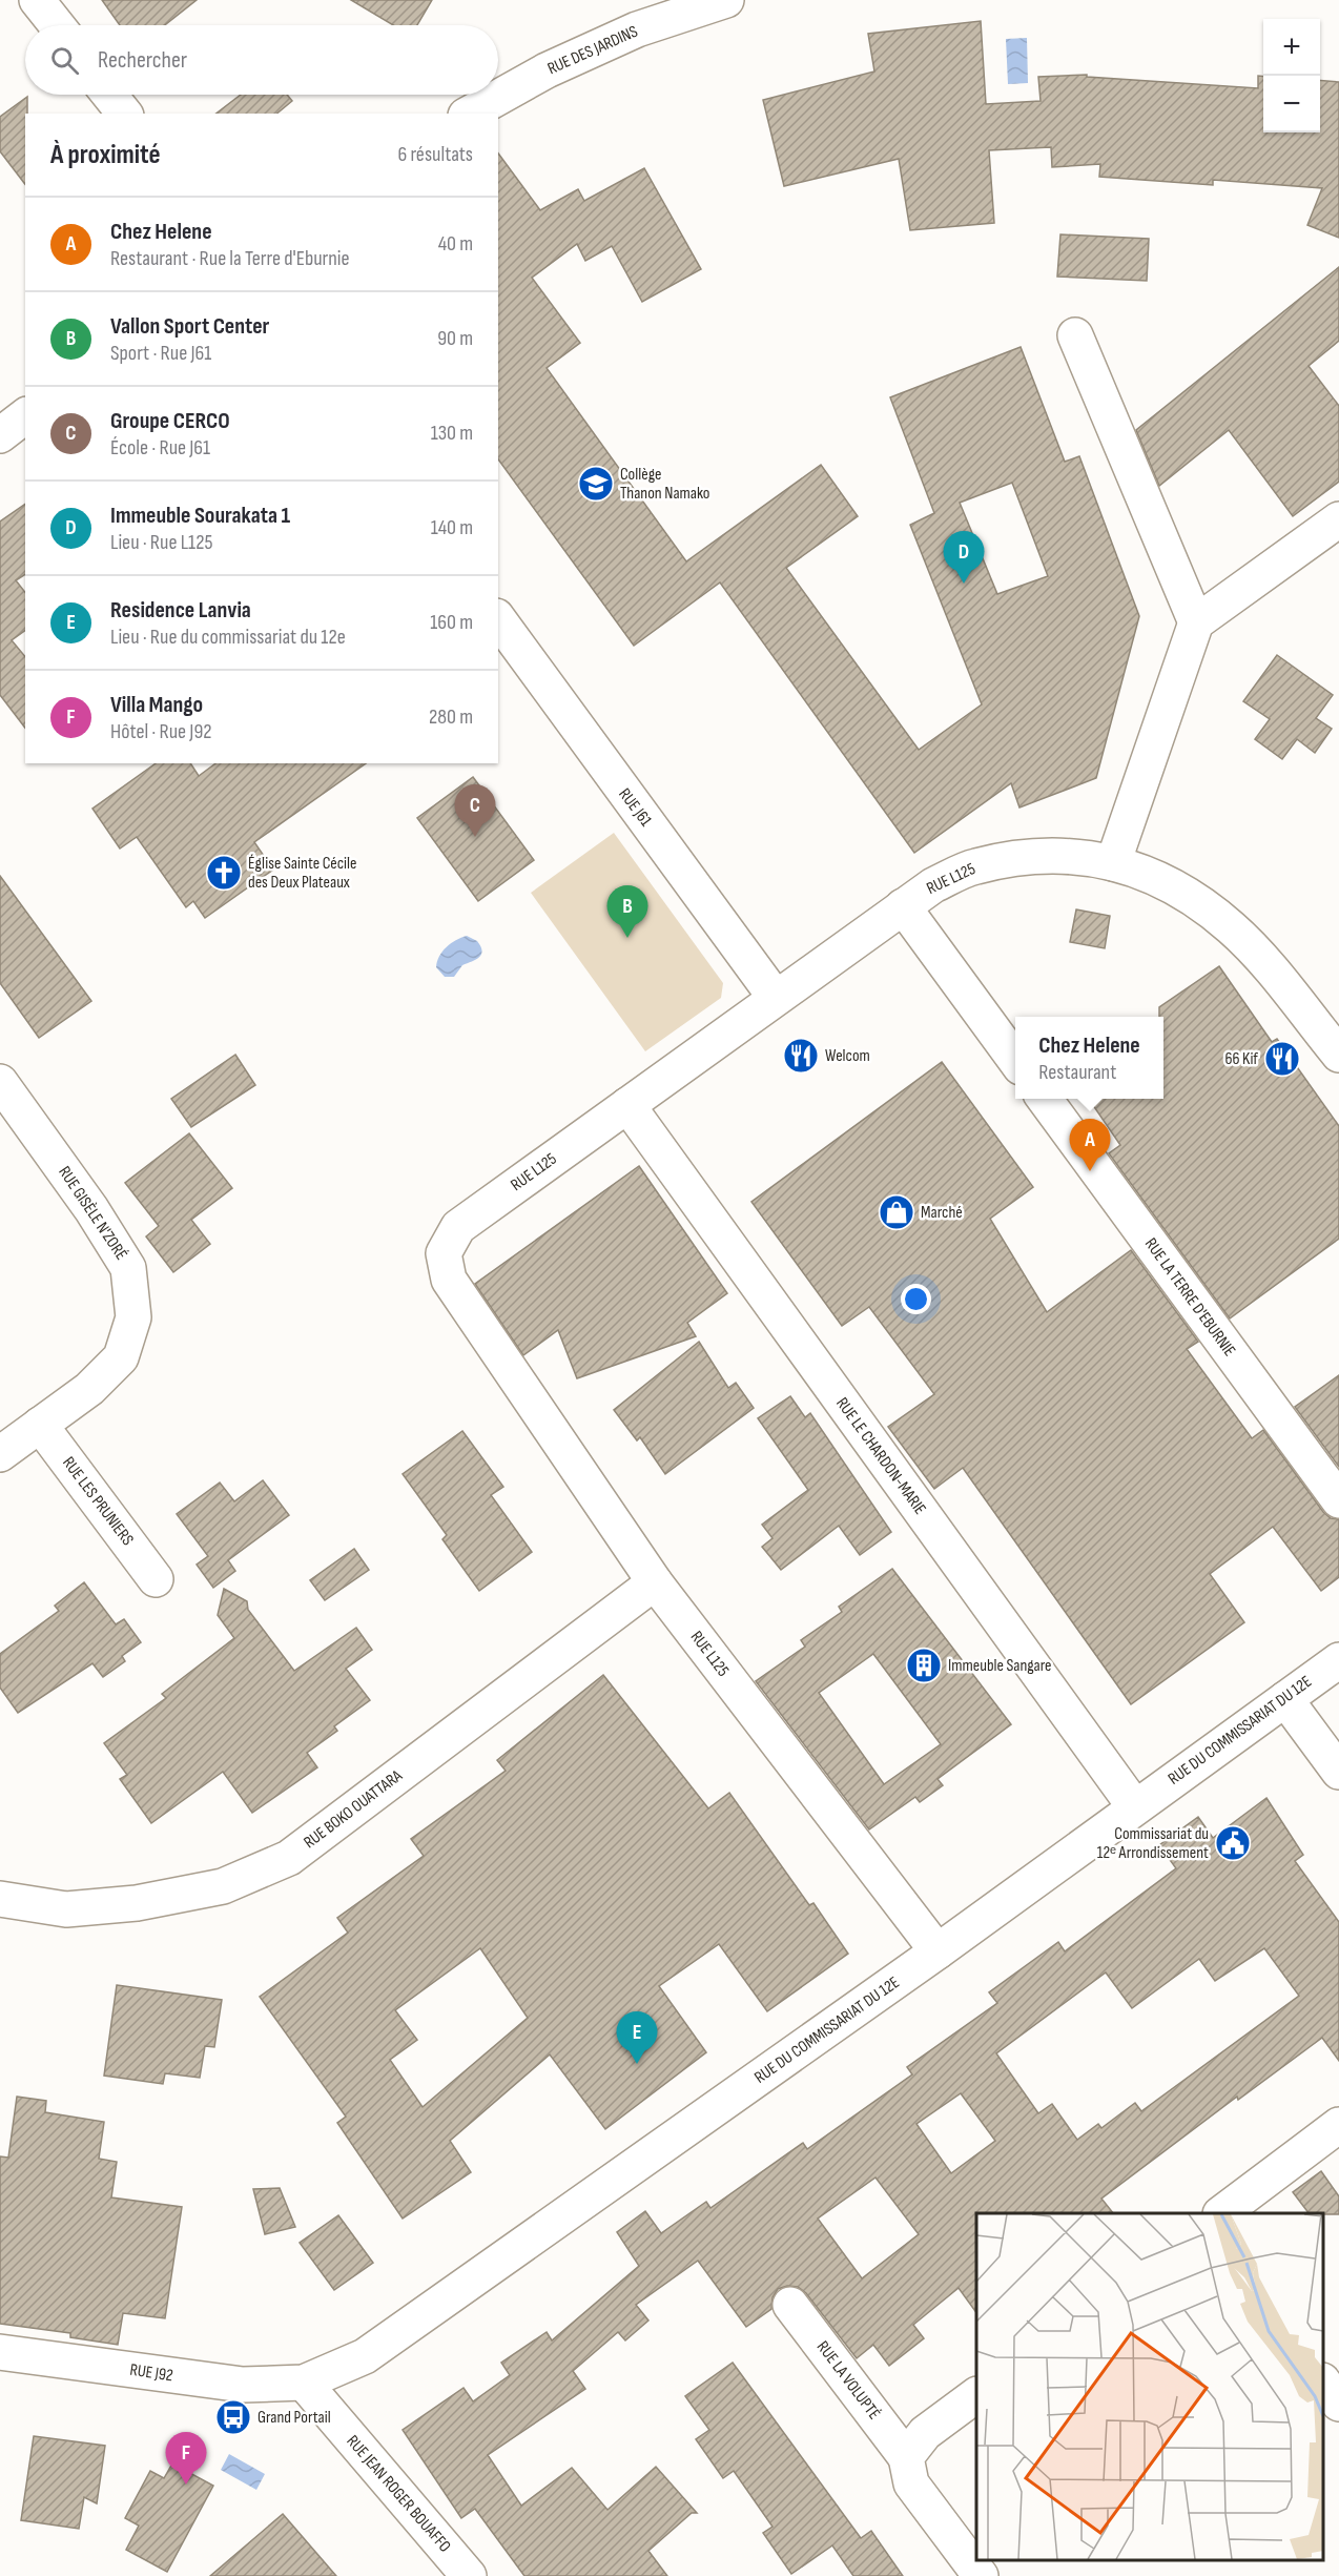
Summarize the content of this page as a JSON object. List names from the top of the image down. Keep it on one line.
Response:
{"streets":{"street":["RUE DES JARDINS","RUE J61","RUE L125","RUE GISÈLE N'ZORÉ","RUE LA TERRE D'EBURNIE","RUE LE CHARDON-MARIE","RUE LES PRUNIERS","RUE DU COMMISSARIAT DU 12E","RUE BOKO OUATTARA","RUE J92","RUE LA VOLUPTÉ","RUE JEAN ROGER BOUAFFO"]},"crossings":[["RUE J61","RUE L125"],["RUE L125","RUE LE CHARDON-MARIE"],["RUE L125","RUE DU COMMISSARIAT DU 12E"],["RUE L125","RUE BOKO OUATTARA"],["RUE GISÈLE N'ZORÉ","RUE LES PRUNIERS"],["RUE LE CHARDON-MARIE","RUE DU COMMISSARIAT DU 12E"],["RUE DU COMMISSARIAT DU 12E","RUE J92"],["RUE DU COMMISSARIAT DU 12E","RUE JEAN ROGER BOUAFFO"],["RUE J92","RUE JEAN ROGER BOUAFFO"]],"places":{"school or university":["Collège Thanon Namako"],"church":["Église Sainte Cécile des Deux Plateaux"],"restaurant":["Welcom","66 Kif"],"shop":["Marché"],"building":["Immeuble Sangare"],"public building":["Commissariat du 12ᵉ Arrondissement"],"bus stop":["Grand Portail"]},"page":{"map_buttons":["+","−"],"search":"Rechercher","heading":["À proximité","6 résultats"],"list":[{"mark":"A","name":"Chez Helene","note":"Restaurant · Rue la Terre d'Eburnie","value":"40 m"},{"mark":"B","name":"Vallon Sport Center","note":"Sport · Rue J61","value":"90 m"},{"mark":"C","name":"Groupe CERCO","note":"École · Rue J61","value":"130 m"},{"mark":"D","name":"Immeuble Sourakata 1","note":"Lieu · Rue L125","value":"140 m"},{"mark":"E","name":"Residence Lanvia","note":"Lieu · Rue du commissariat du 12e","value":"160 m"},{"mark":"F","name":"Villa Mango","note":"Hôtel · Rue J92","value":"280 m"}],"pins":["D","C","B","A","E","F"],"popup":["Chez Helene","Restaurant"]}}
